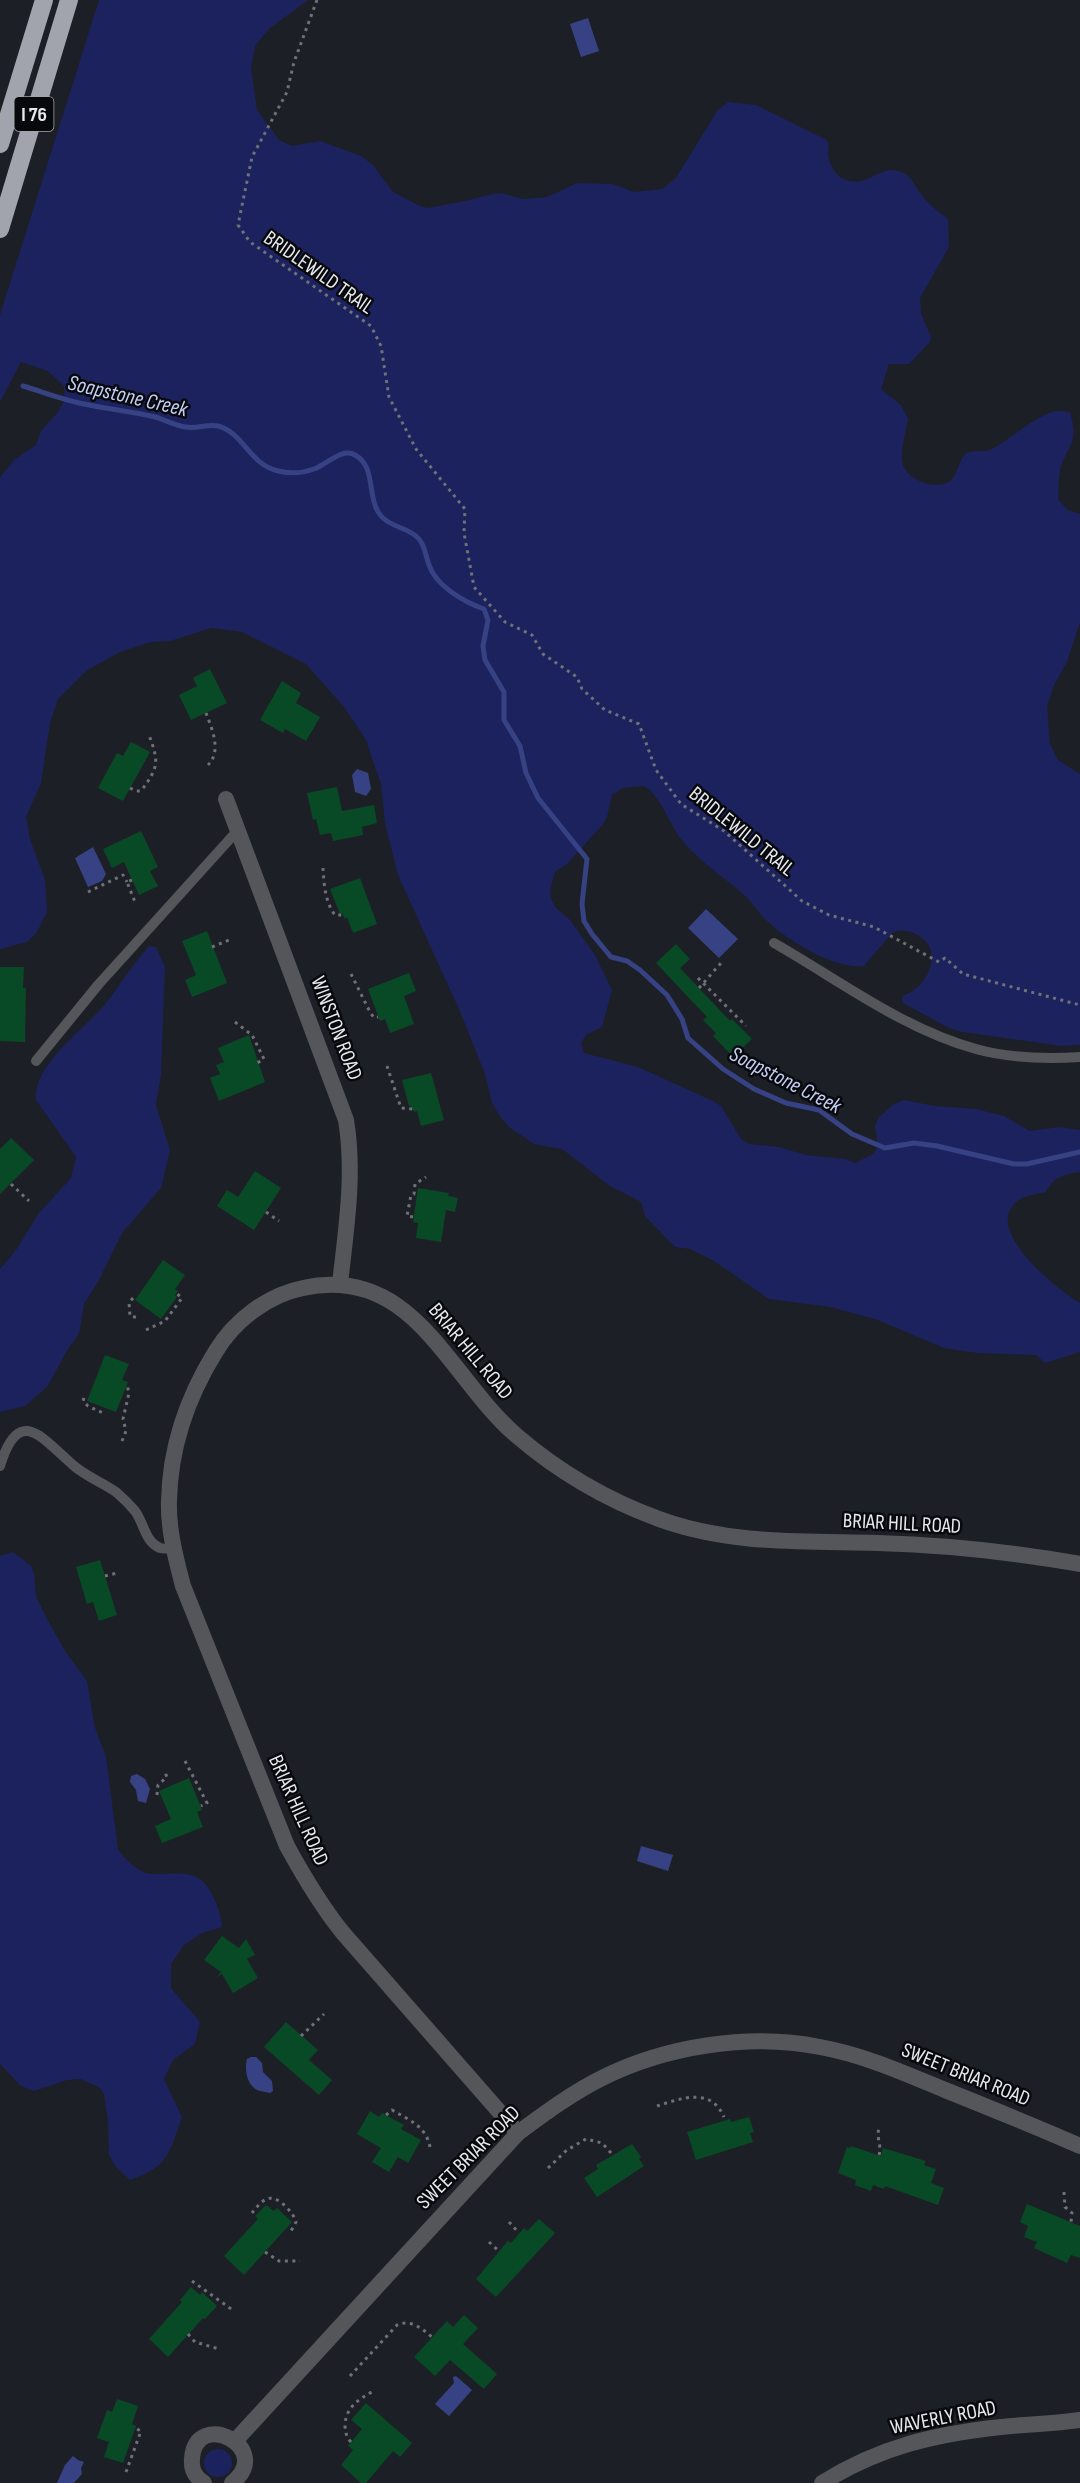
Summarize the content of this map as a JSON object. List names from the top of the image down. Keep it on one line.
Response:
{"streets":{"highway":["I 76"],"street":["WINSTON ROAD","BRIAR HILL ROAD","SWEET BRIAR ROAD","WAVERLY ROAD"],"path":["BRIDLEWILD TRAIL"]},"crossings":[["WINSTON ROAD","BRIAR HILL ROAD"],["BRIAR HILL ROAD","SWEET BRIAR ROAD"]],"water":["Soapstone Creek"]}
